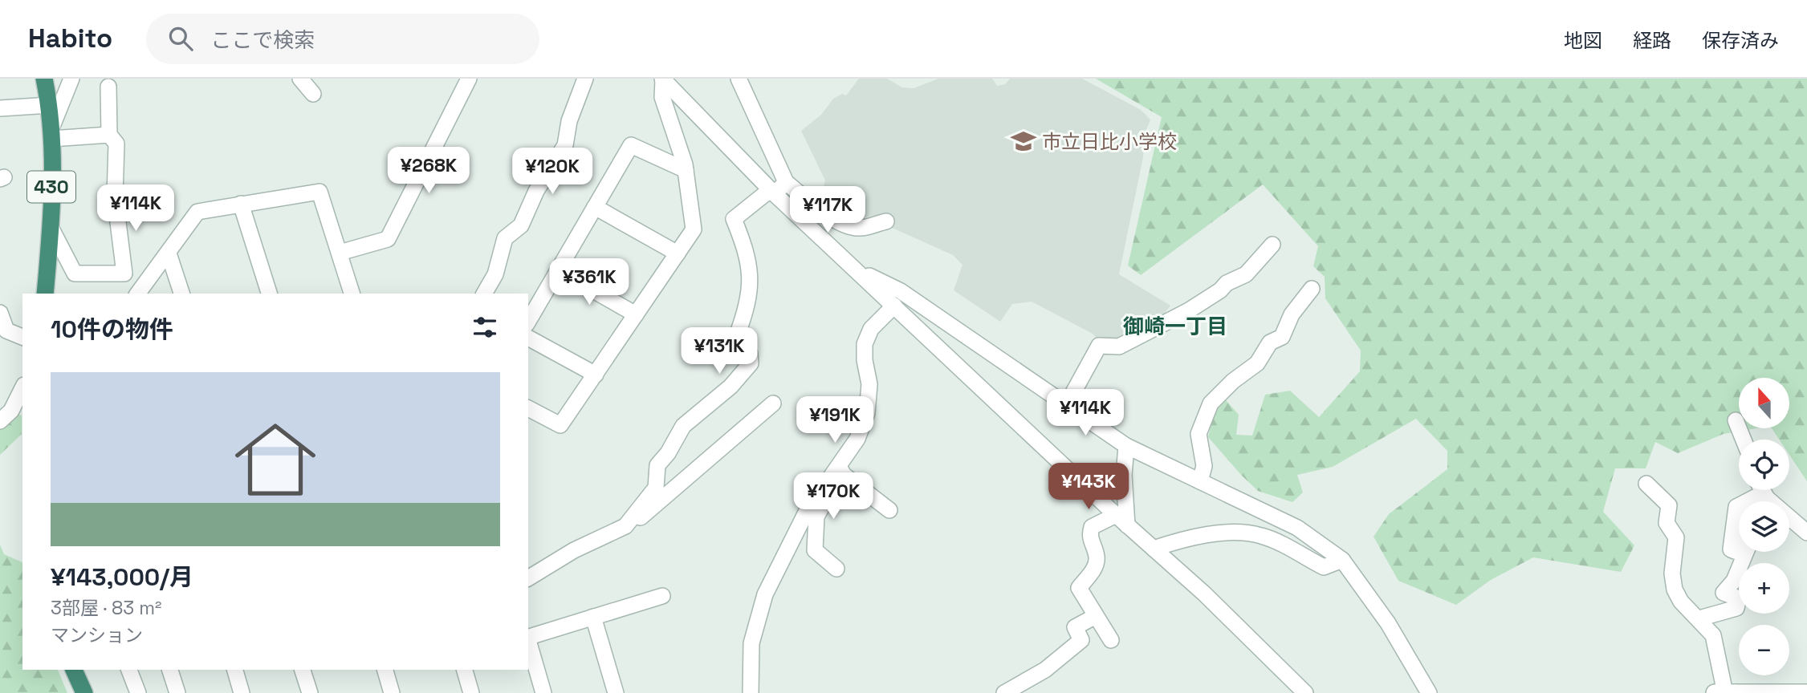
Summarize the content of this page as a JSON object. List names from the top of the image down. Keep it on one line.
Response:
{"streets":{"highway":["430"]},"districts":["御崎一丁目"],"places":{"school or university":["市立日比小学校"]},"north":"top","page":{"header":"Habito","search":"ここで検索","nav":["地図","経路","保存済み"],"price":["¥268K","¥120K","¥114K","¥117K","¥361K","¥131K","¥114K","¥191K","¥143K","¥170K"],"heading":"10件の物件","list":[{"name":"¥143,000/月","note":"3部屋 · 83 m² · マンション"}],"map_buttons":["+","−"]}}
